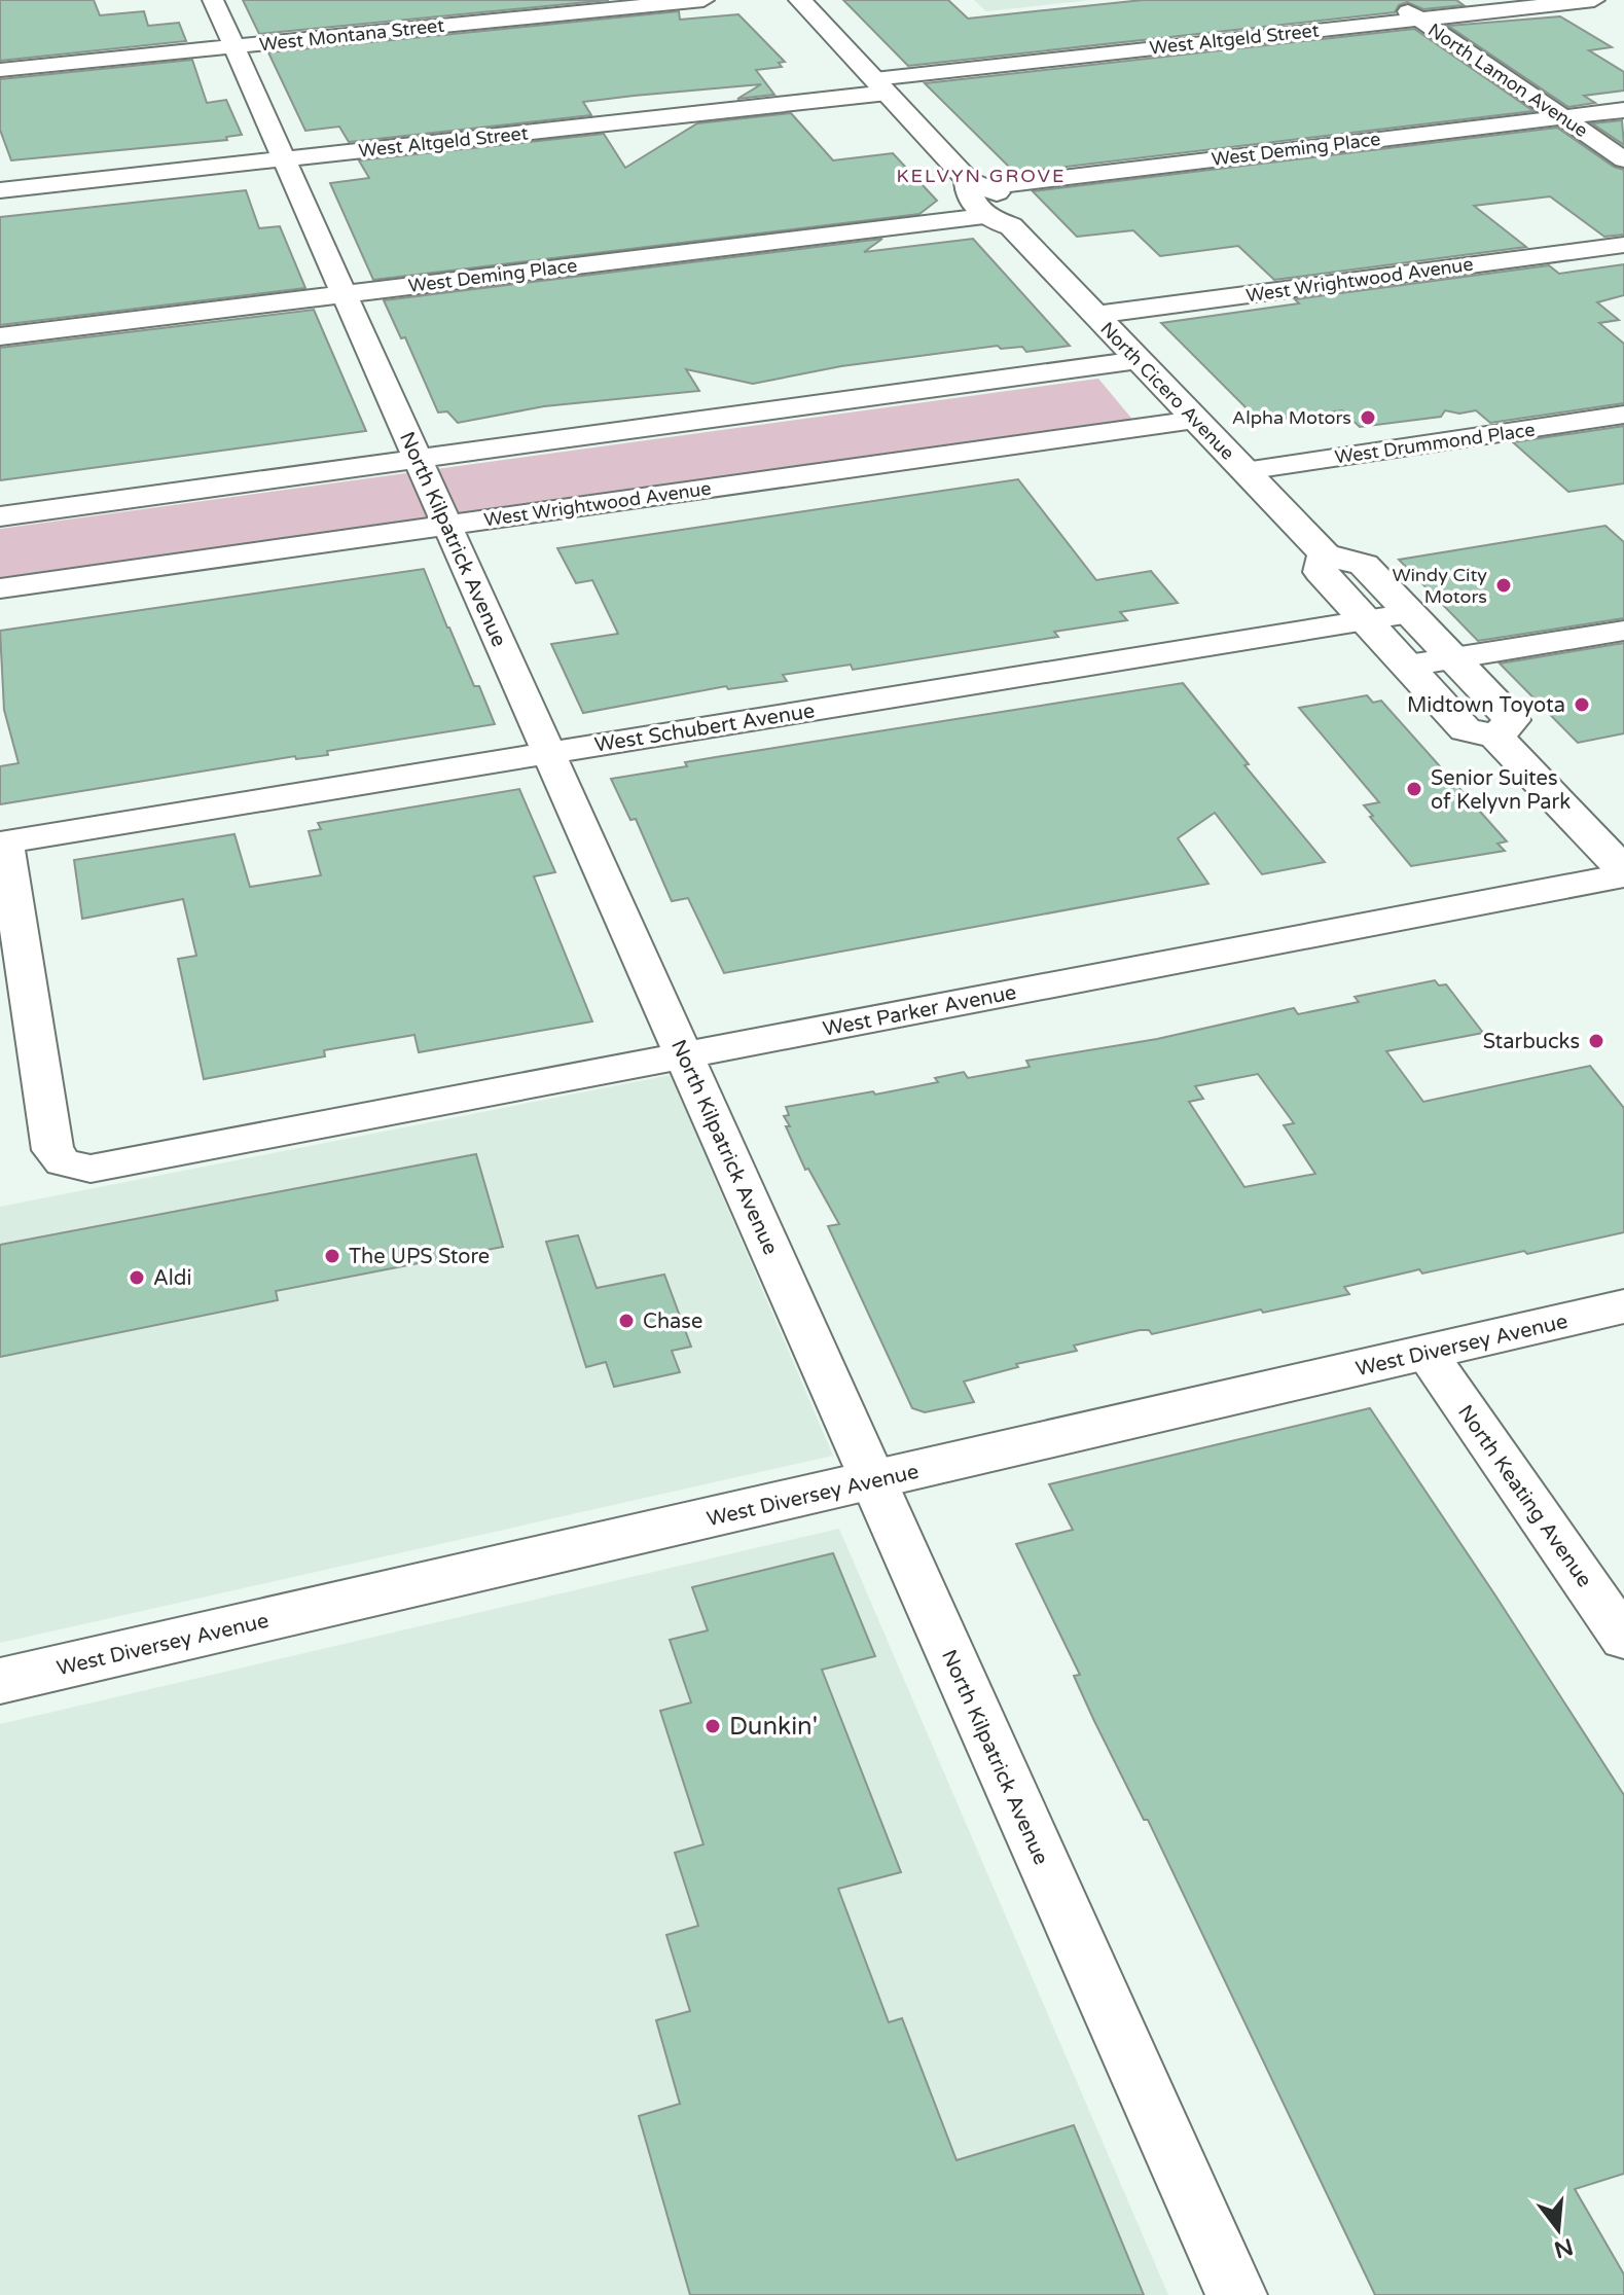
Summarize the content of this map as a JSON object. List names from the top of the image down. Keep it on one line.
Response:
{"streets":{"main road":["North Cicero Avenue","West Diversey Avenue"],"street":["West Montana Street","West Altgeld Street","North Lamon Avenue","West Deming Place","West Wrightwood Avenue","West Drummond Place","North Kilpatrick Avenue","West Schubert Avenue","West Parker Avenue","North Keating Avenue"]},"crossings":[["West Montana Street","North Kilpatrick Avenue"],["West Altgeld Street","North Lamon Avenue"],["West Altgeld Street","North Cicero Avenue"],["West Altgeld Street","North Kilpatrick Avenue"],["North Lamon Avenue","West Deming Place"],["West Deming Place","North Cicero Avenue"],["West Deming Place","North Kilpatrick Avenue"],["West Wrightwood Avenue","North Cicero Avenue"],["West Wrightwood Avenue","North Kilpatrick Avenue"],["North Cicero Avenue","West Drummond Place"],["North Cicero Avenue","West Schubert Avenue"],["North Cicero Avenue","West Parker Avenue"],["North Kilpatrick Avenue","West Schubert Avenue"],["North Kilpatrick Avenue","West Parker Avenue"],["North Kilpatrick Avenue","West Diversey Avenue"],["West Schubert Avenue","West Parker Avenue"],["West Diversey Avenue","North Keating Avenue"]],"districts":["KELVYN GROVE"],"places":["Alpha Motors","Windy City Motors","Midtown Toyota","Senior Suites of Kelyvn Park","Starbucks","The UPS Store","Aldi","Chase","Dunkin'"],"north":"bottom"}
